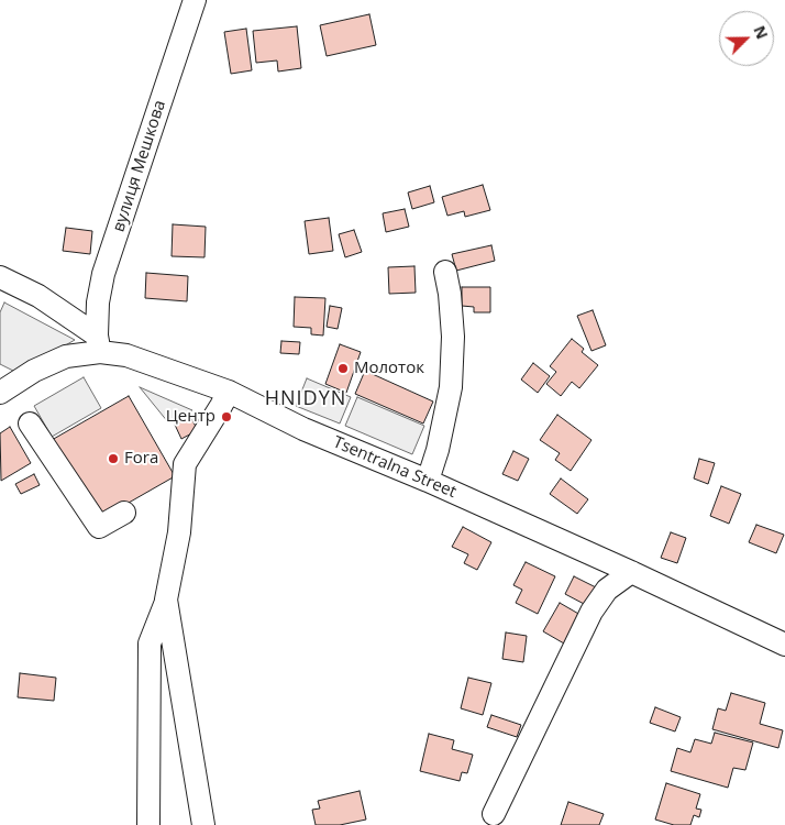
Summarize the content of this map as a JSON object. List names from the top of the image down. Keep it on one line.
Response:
{"streets":{"street":["вулиця Мешкова","Tsentralna Street"]},"crossings":[["вулиця Мешкова","Tsentralna Street"]],"districts":["HNIDYN"],"places":["Молоток","Центр","Fora"],"north":"top right"}
